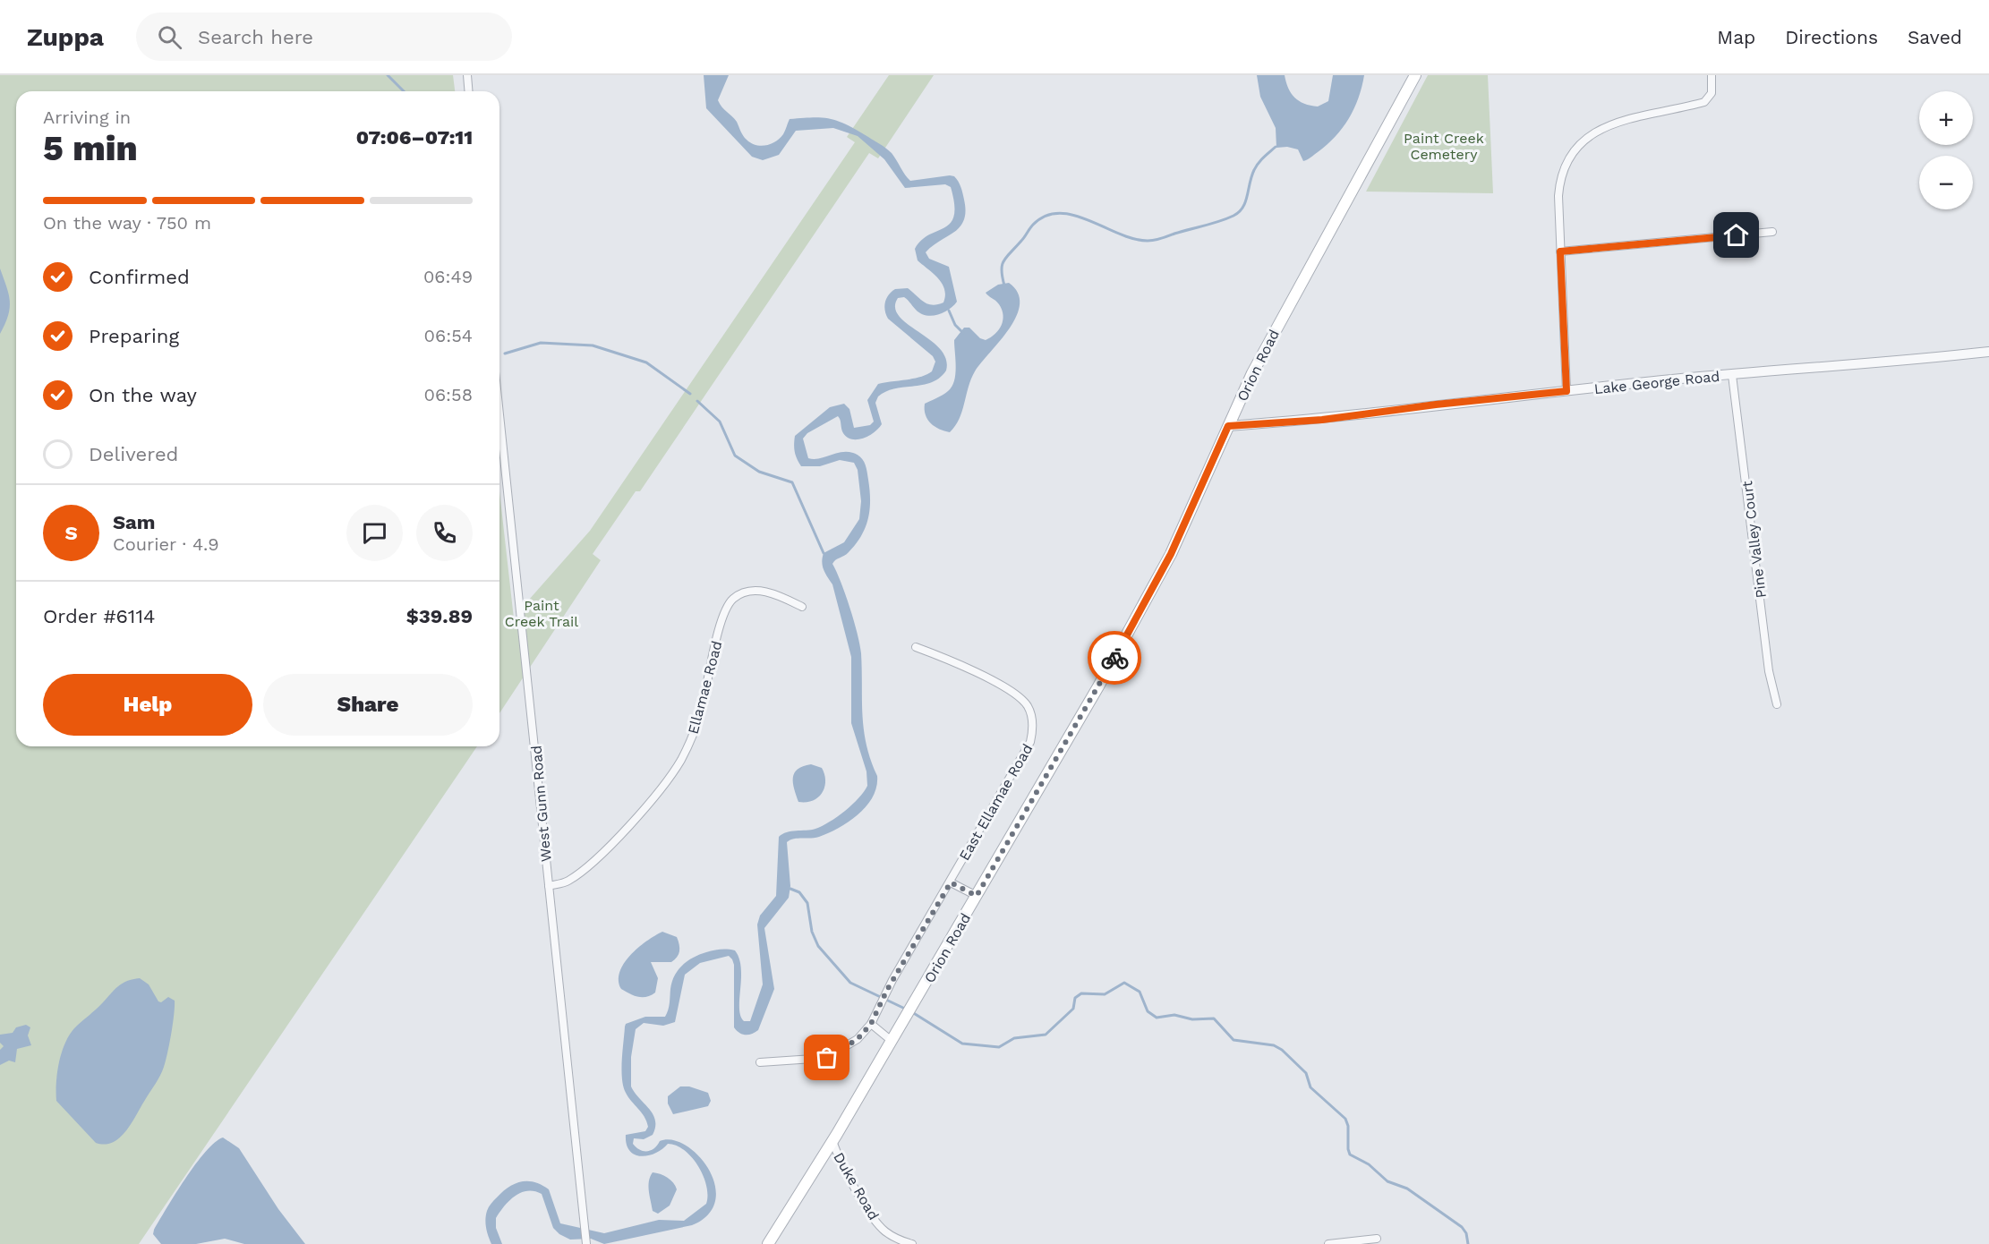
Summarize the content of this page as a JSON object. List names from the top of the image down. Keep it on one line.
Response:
{"streets":{"main road":["Orion Road"],"street":["Lake George Road","Pine Valley Court","Ellamae Road","East Ellamae Road","West Gunn Road","Duke Road"]},"crossings":[["Orion Road","Lake George Road"],["Orion Road","Duke Road"],["Lake George Road","Pine Valley Court"],["Ellamae Road","West Gunn Road"]],"parks":["Paint Creek Cemetery","Paint Creek Trail"],"page":{"header":"Zuppa","search":"Search here","nav":["Map","Directions","Saved"],"map_buttons":["+","−"],"heading":["5 min","Arriving in","07:06–07:11"],"panel":["Sam","Courier · 4.9","Order #6114","$39.89"],"bar":"On the way · 750 m","list":[["Confirmed","06:49"],["Preparing","06:54"],["On the way","06:58"],"Delivered"],"round":"S","buttons":["Help","Share"]}}
